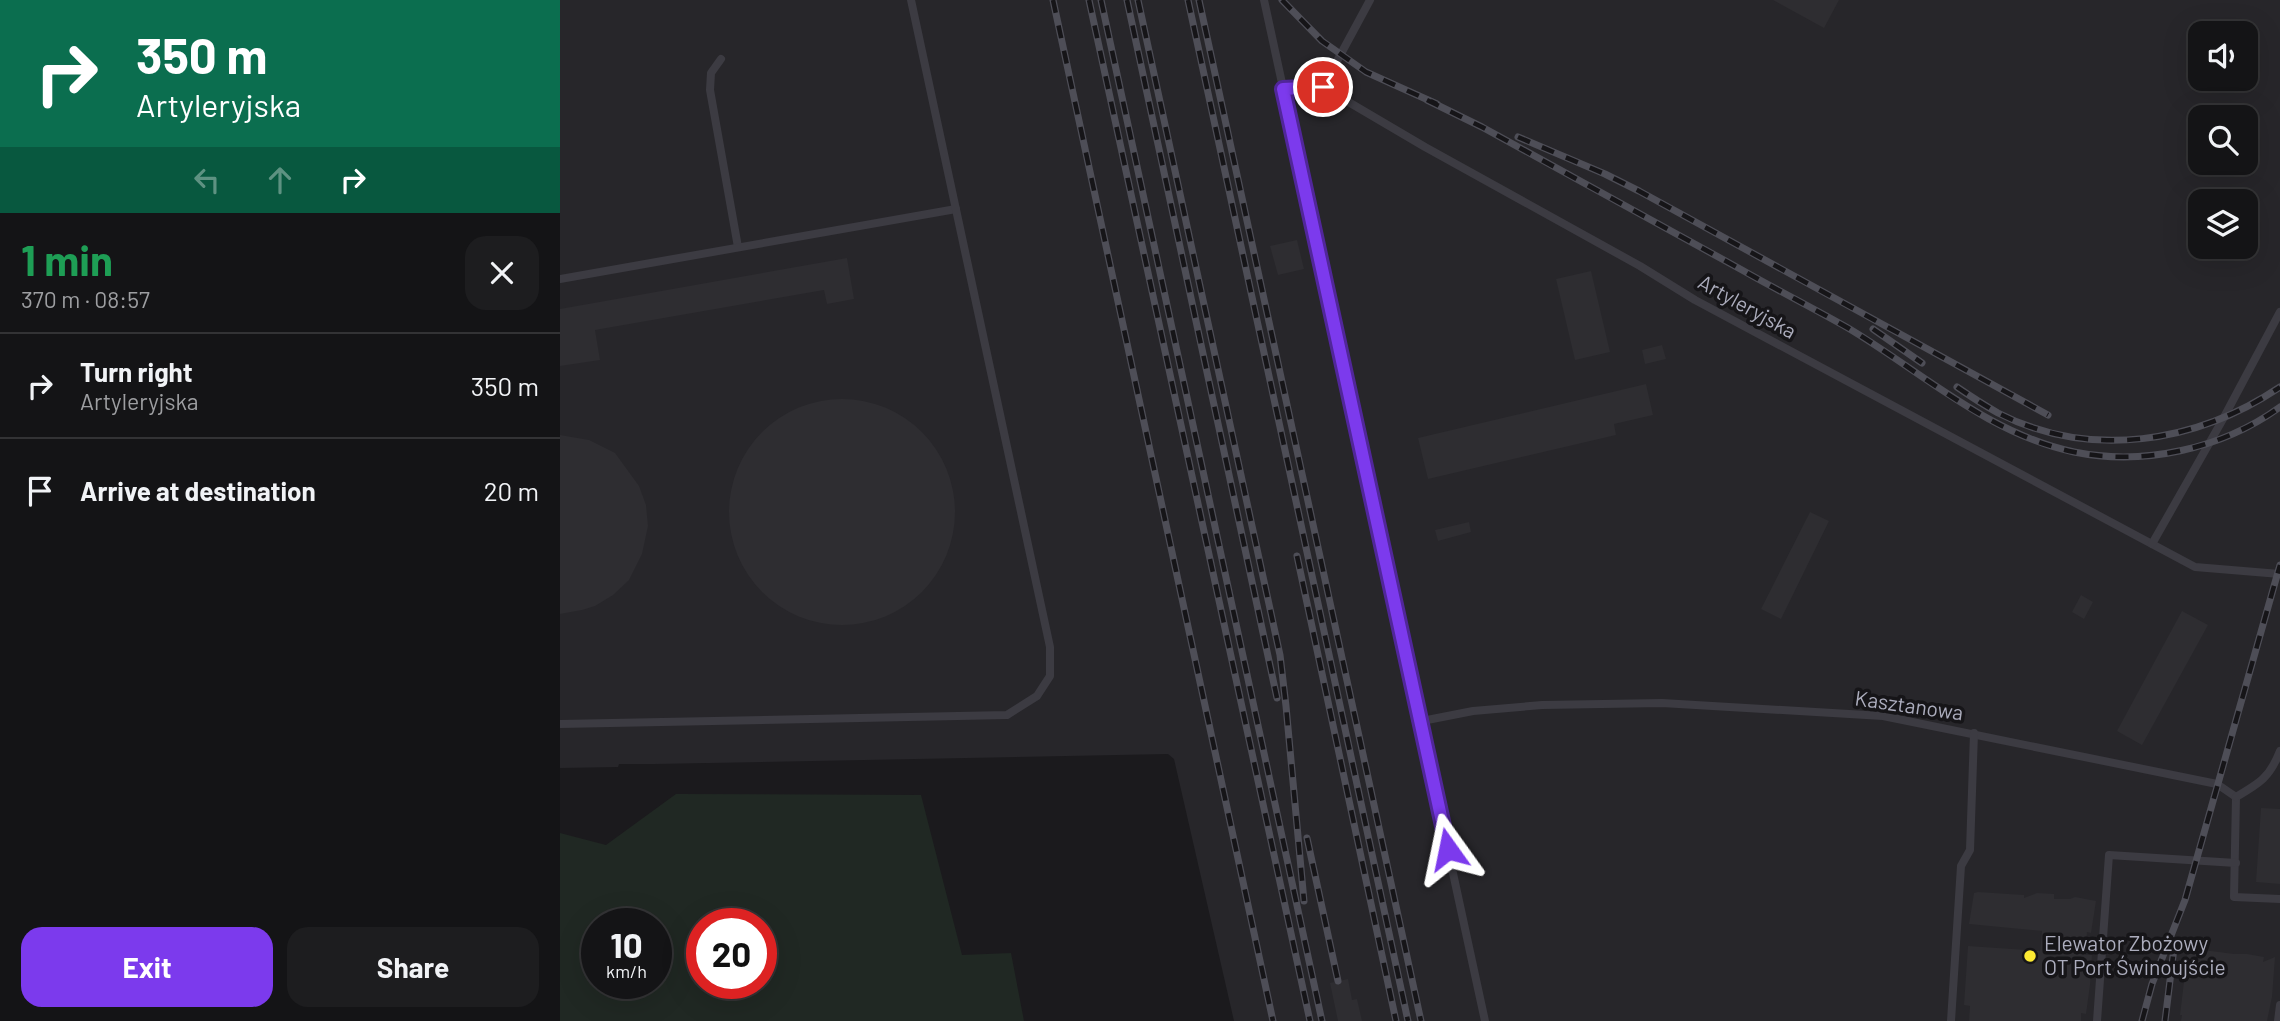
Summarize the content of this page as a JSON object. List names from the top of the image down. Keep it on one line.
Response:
{"streets":{"lane":["Artyleryjska","Kasztanowa"]},"places":["Elewator Zbożowy OT Port Świnoujście"],"page":{"turn":["350 m","Artyleryjska"],"heading":["1 min","370 m · 08:57"],"list":[{"name":"Turn right","note":"Artyleryjska","value":"350 m"},{"name":"Arrive at destination","value":"20 m"}],"speed":"10 km/h","limit":"20","buttons":["Exit","Share"]}}
